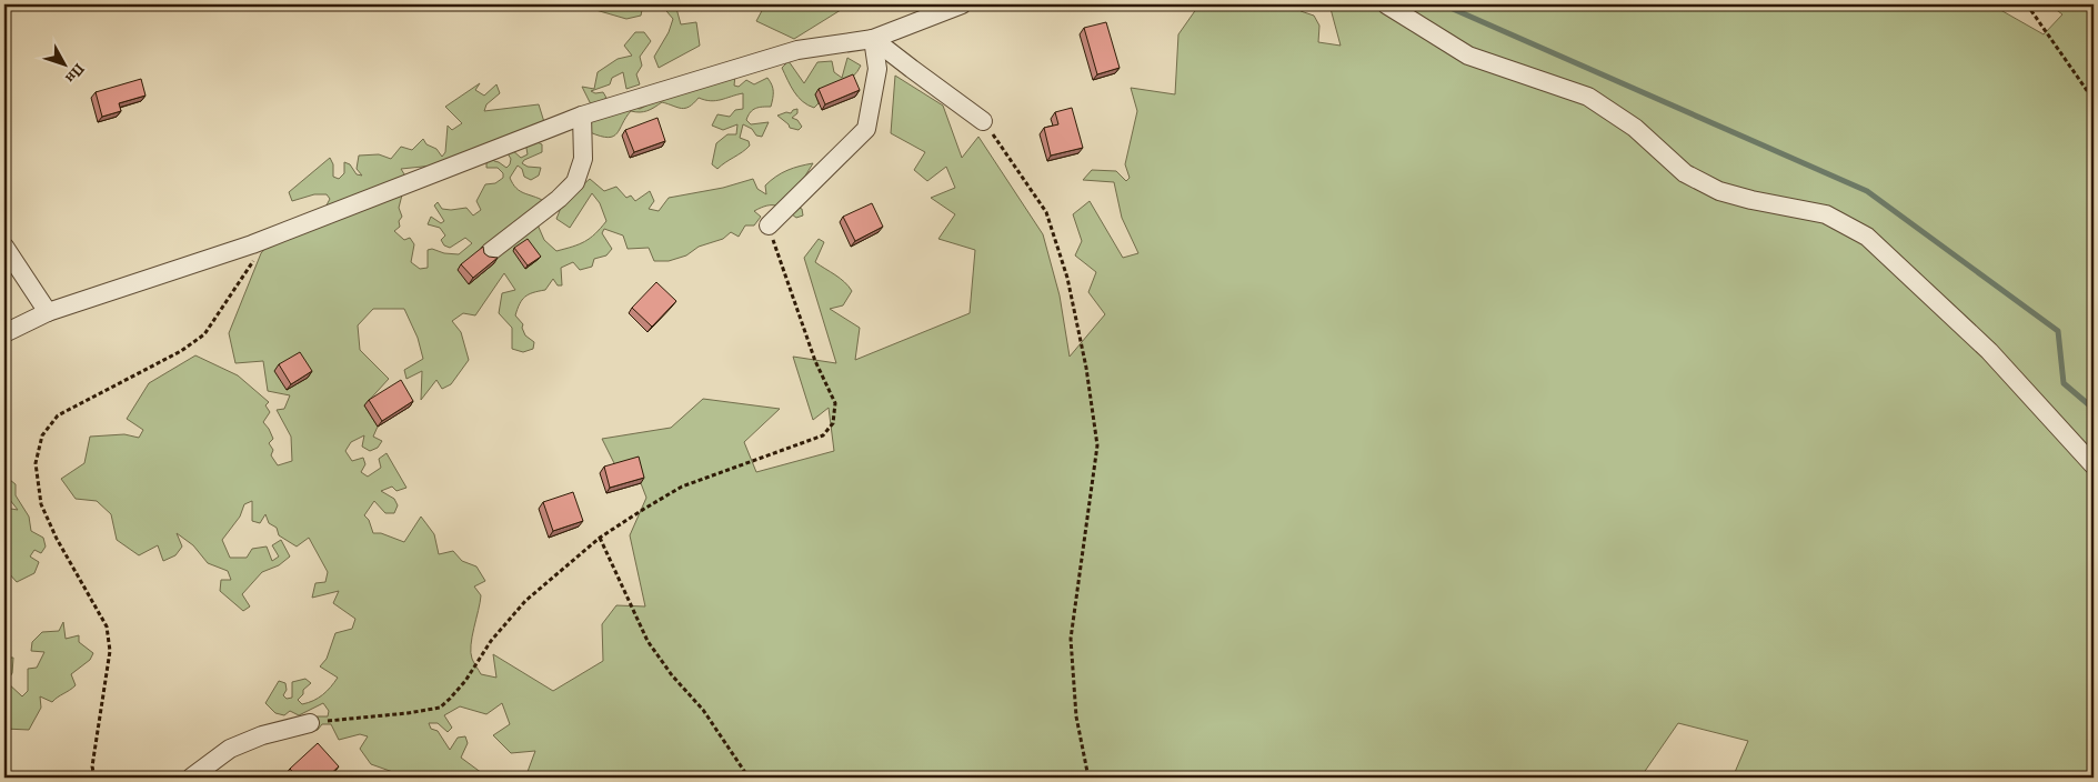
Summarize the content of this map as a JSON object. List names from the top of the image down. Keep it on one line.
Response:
{"north":"bottom right"}
